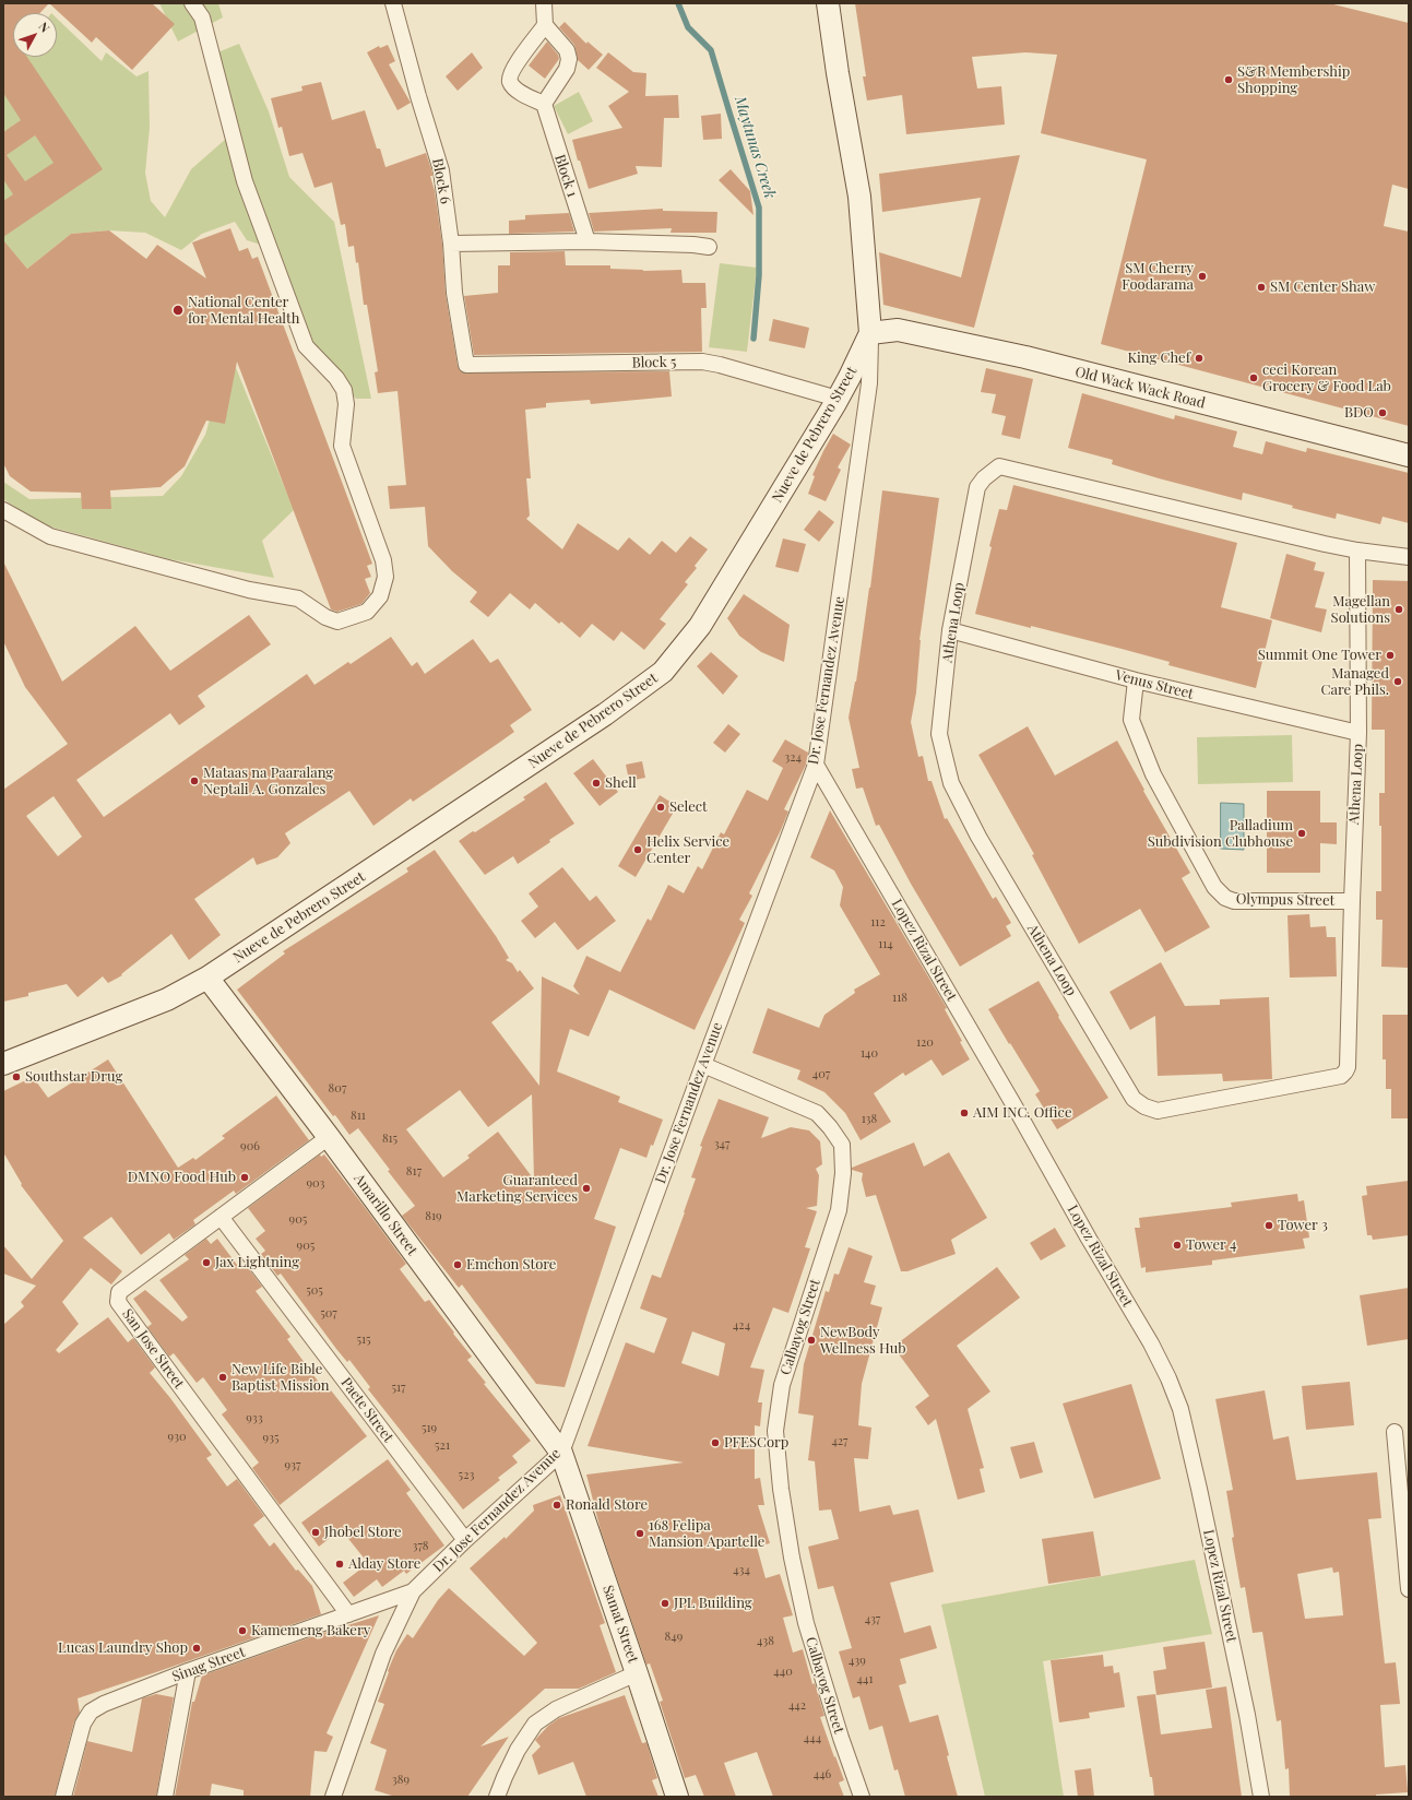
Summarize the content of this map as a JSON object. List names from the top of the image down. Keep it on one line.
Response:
{"streets":{"street":["Block 1","Block 6","Block 5","Old Wack Wack Road","Nueve de Pebrero Street","Athena Loop","Dr. Jose Fernandez Avenue","Venus Street","Olympus Street","Lopez Rizal Street","Amarillo Street","Calbayog Street","San Jose Street","Paete Street","Samat Street","Sinag Street"]},"crossings":[["Block 6","Block 5"],["Block 5","Nueve de Pebrero Street"],["Old Wack Wack Road","Nueve de Pebrero Street"],["Old Wack Wack Road","Dr. Jose Fernandez Avenue"],["Nueve de Pebrero Street","Dr. Jose Fernandez Avenue"],["Nueve de Pebrero Street","Amarillo Street"],["Athena Loop","Venus Street"],["Athena Loop","Olympus Street"],["Dr. Jose Fernandez Avenue","Lopez Rizal Street"],["Dr. Jose Fernandez Avenue","Amarillo Street"],["Dr. Jose Fernandez Avenue","Calbayog Street"],["Dr. Jose Fernandez Avenue","Paete Street"],["Dr. Jose Fernandez Avenue","Samat Street"],["Dr. Jose Fernandez Avenue","Sinag Street"],["Venus Street","Olympus Street"],["Amarillo Street","San Jose Street"],["Amarillo Street","Samat Street"],["San Jose Street","Paete Street"],["San Jose Street","Sinag Street"]],"water":["Maytunas Creek"],"places":["S&R Membership Shopping","SM Cherry Foodarama","SM Center Shaw","National Center for Mental Health","King Chef","ceci Korean Grocery & Food Lab","BDO","Magellan Solutions","Summit One Tower","Managed Care Phils.","Mataas na Paaralang Neptali A. Gonzales","Shell","Select","Palladium Subdivision Clubhouse","Helix Service Center","Southstar Drug","AIM INC. Office","DMNO Food Hub","Guaranteed Marketing Services","Tower 3","Tower 4","Jax Lightning","Emchon Store","NewBody Wellness Hub","New Life Bible Baptist Mission","PFESCorp","Ronald Store","Jhobel Store","168 Felipa Mansion Apartelle","Alday Store","JPL Building","Kamemeng Bakery","Lucas Laundry Shop"],"house_numbers":["324","112","114","118","120","140","407","807","811","138","815","347","906","817","903","819","905","905","505","507","424","515","517","933","519","930","935","427","521","937","523","378","434","437","849","438","439","440","441","442","444","446","389"],"north":"top right"}
